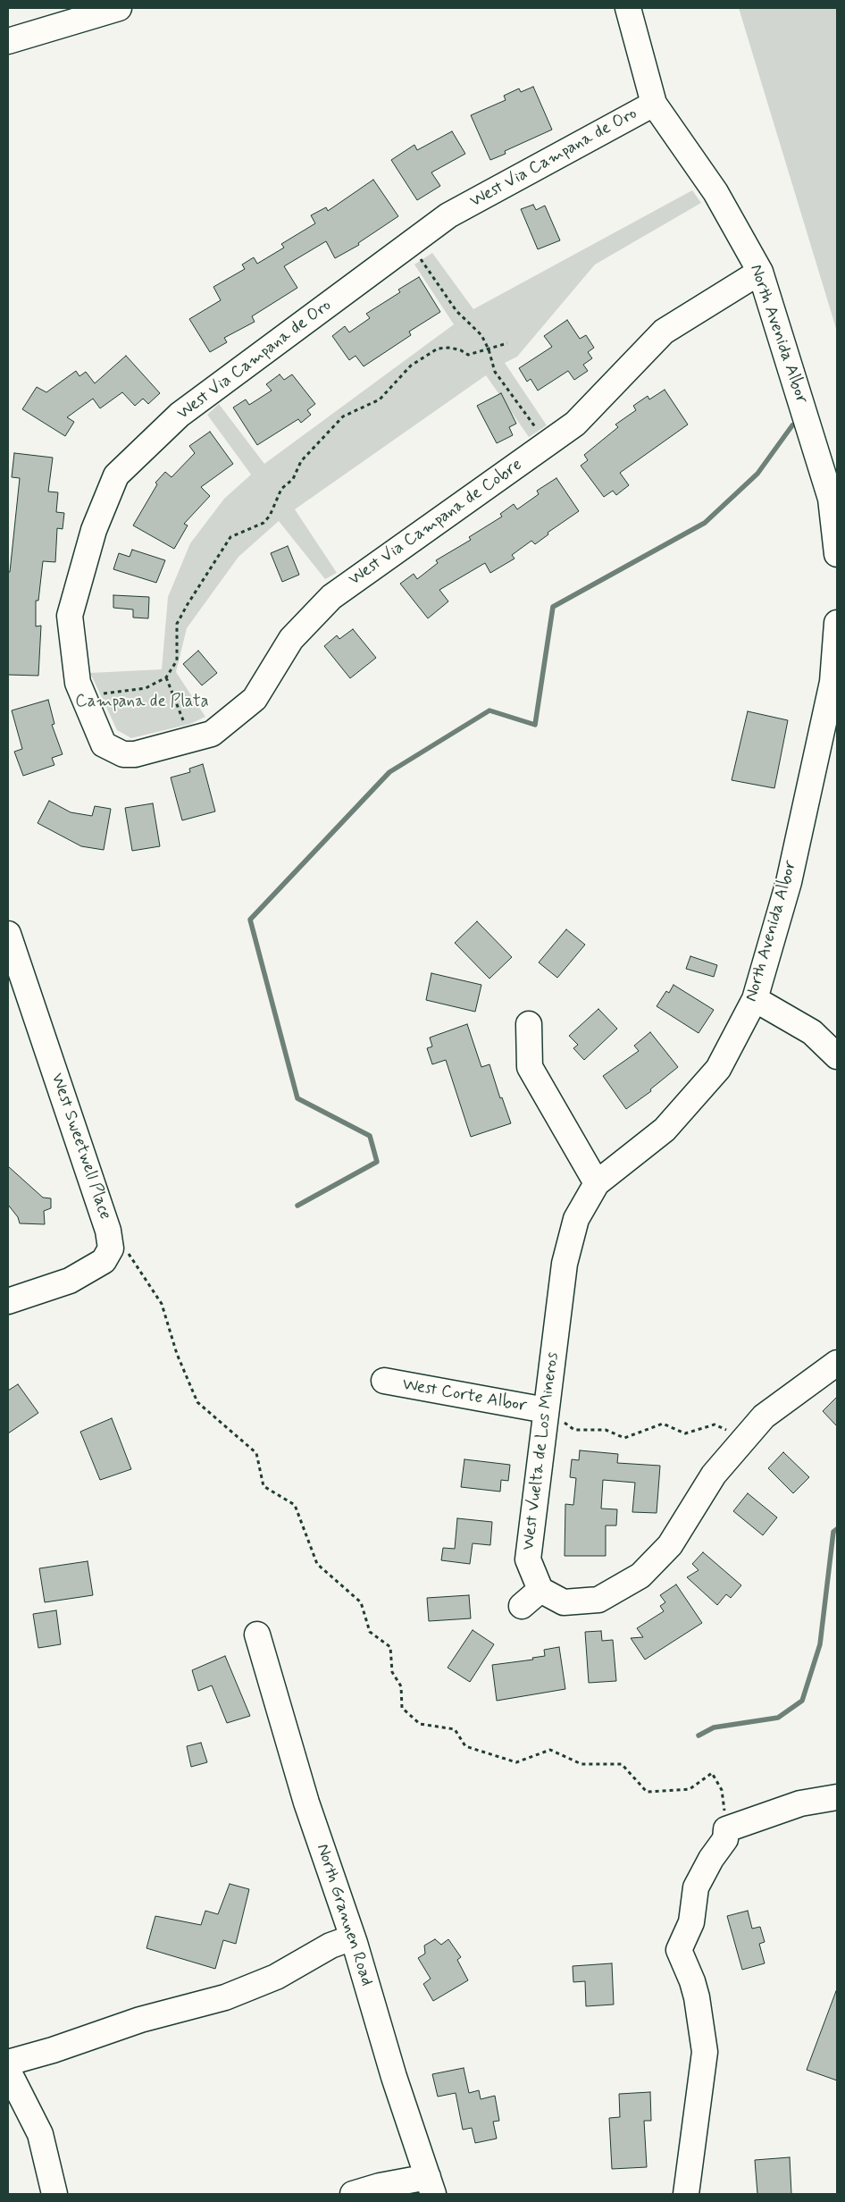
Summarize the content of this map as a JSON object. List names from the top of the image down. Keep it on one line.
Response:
{"streets":{"street":["West Via Campana de Oro","North Avenida Albor","West Via Campana de Cobre","West Sweetwell Place","West Corte Albor","West Vuelta de Los Mineros","North Grannen Road"]},"crossings":[["West Via Campana de Oro","North Avenida Albor"],["West Via Campana de Oro","West Via Campana de Cobre"],["North Avenida Albor","West Via Campana de Cobre"],["North Avenida Albor","West Vuelta de Los Mineros"],["West Corte Albor","West Vuelta de Los Mineros"]],"parks":["Campana de Plata"]}
